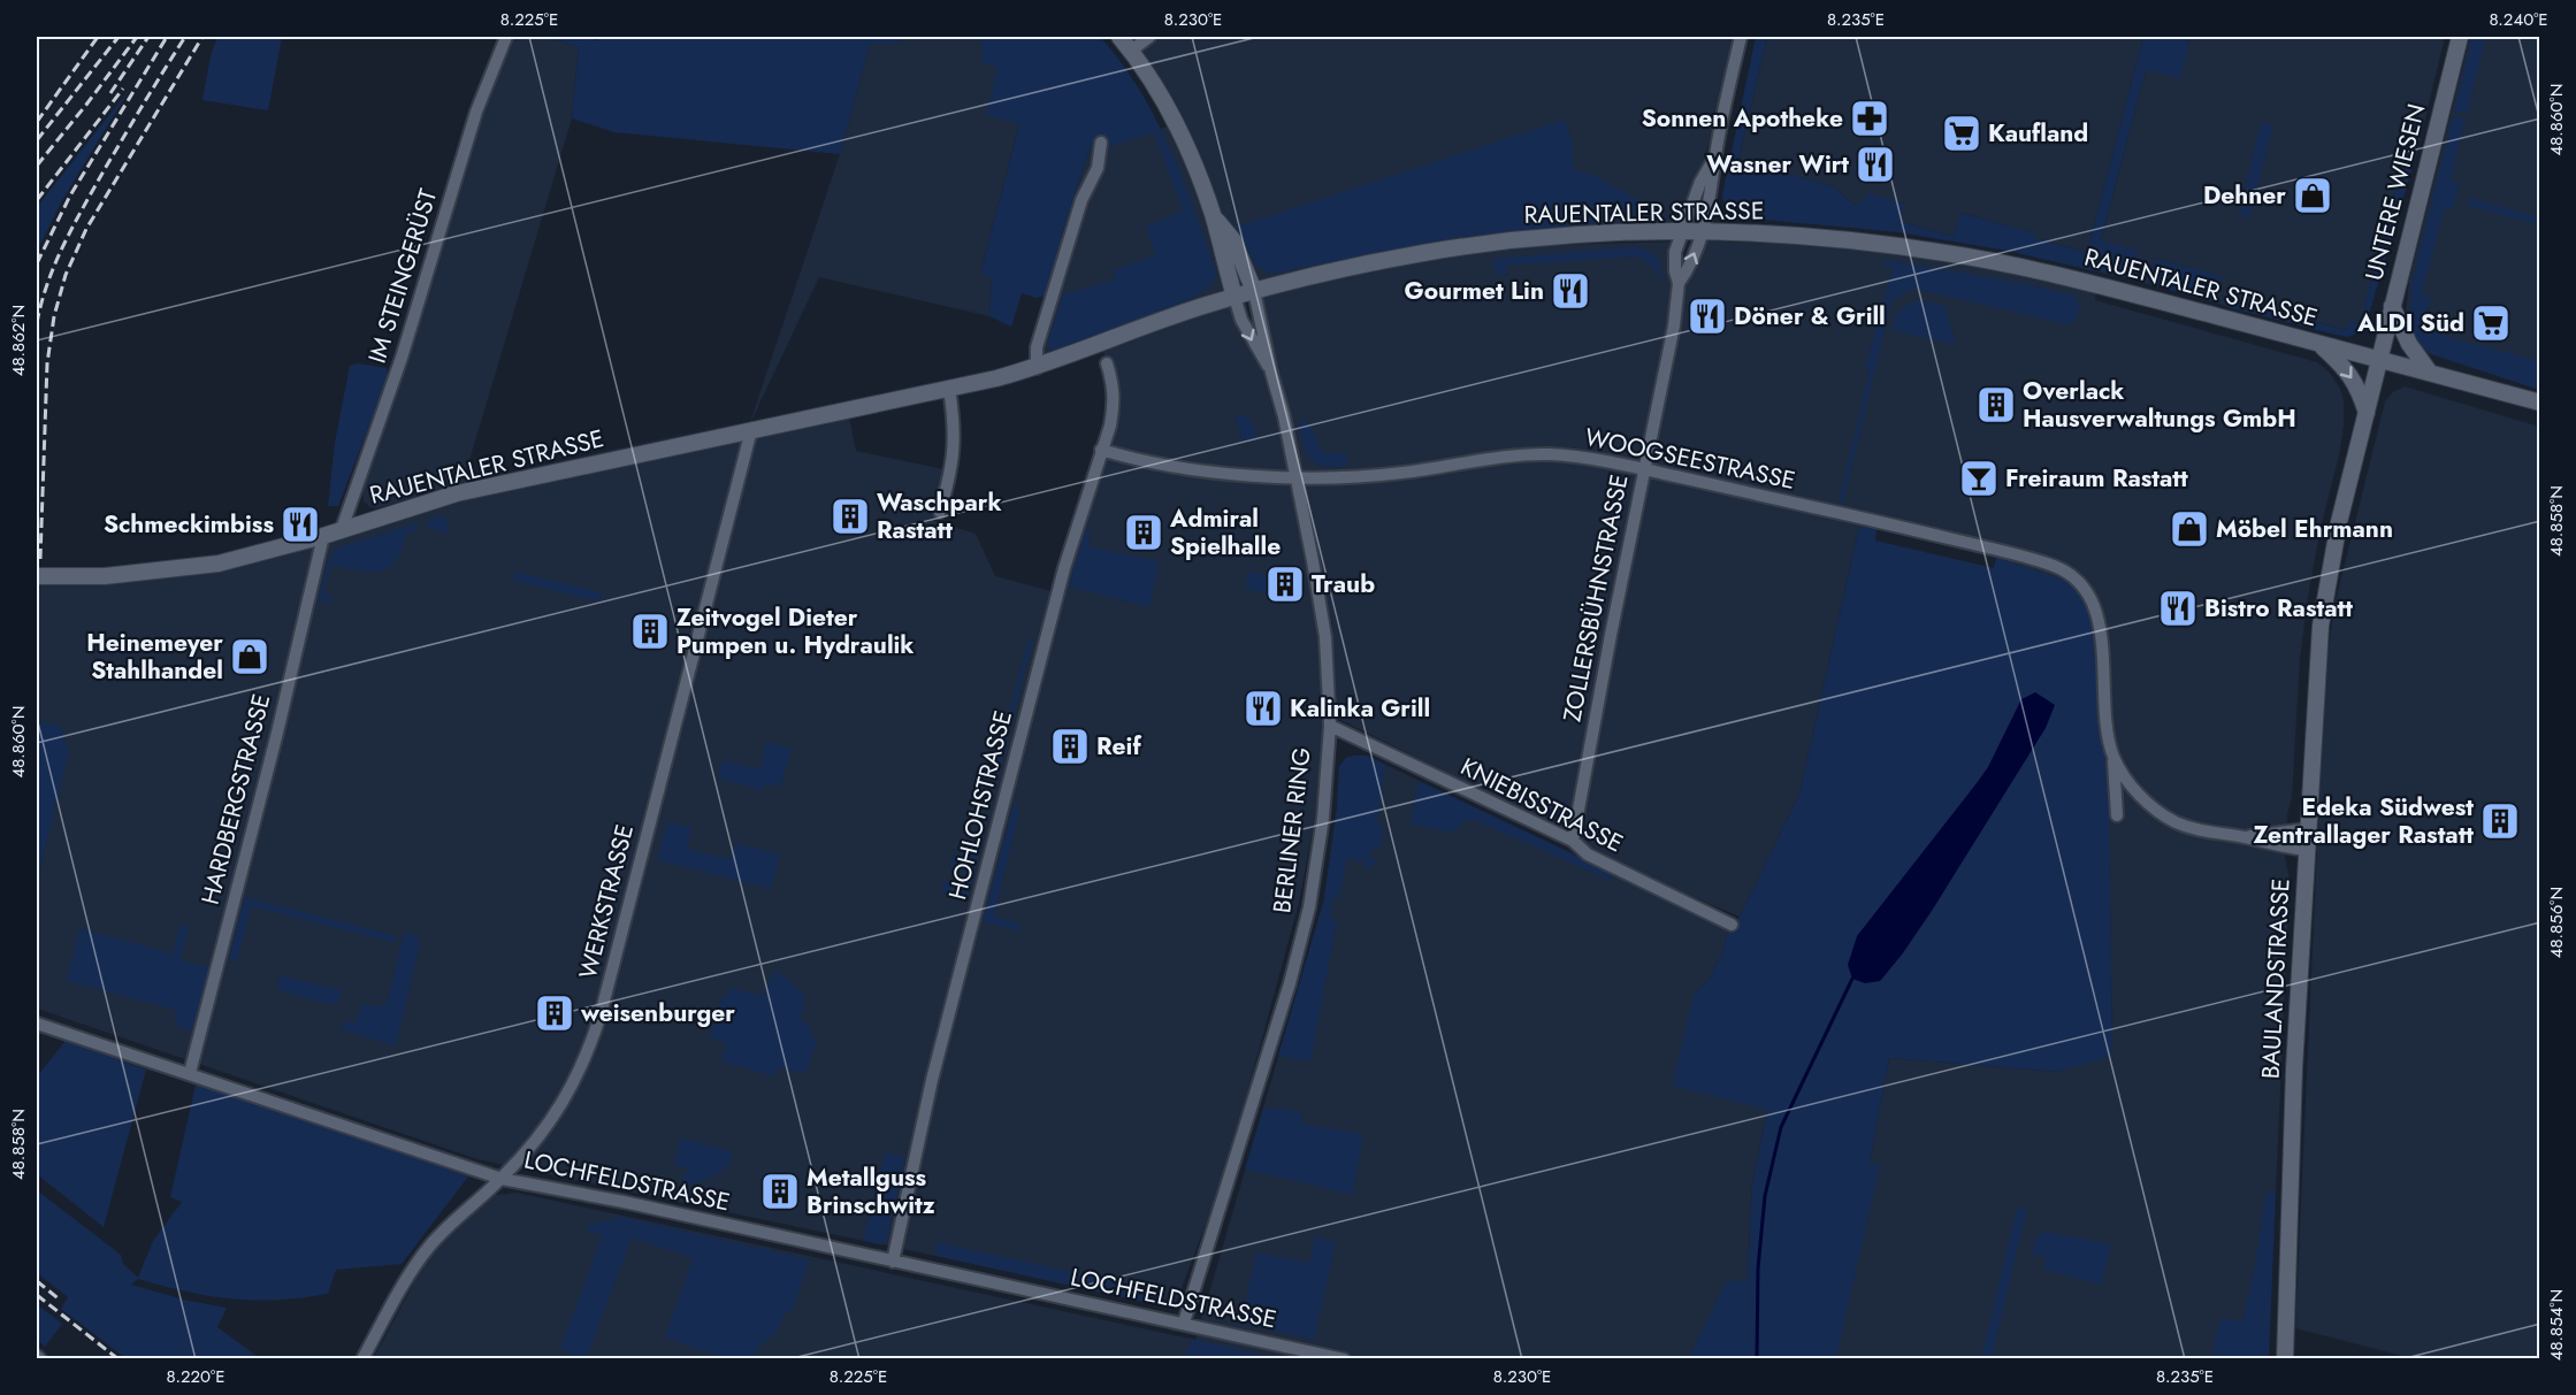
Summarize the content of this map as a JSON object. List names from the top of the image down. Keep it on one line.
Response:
{"streets":{"street":["UNTERE WIESEN","RAUENTALER STRASSE","IM STEINGERÜST","WOOGSEESTRASSE","ZOLLERSBÜHNSTRASSE","HARDBERGSTRASSE","HOHLOHSTRASSE","KNIEBISSTRASSE","BERLINER RING","WERKSTRASSE","BAULANDSTRASSE","LOCHFELDSTRASSE"]},"crossings":[["UNTERE WIESEN","RAUENTALER STRASSE"],["UNTERE WIESEN","BAULANDSTRASSE"],["RAUENTALER STRASSE","IM STEINGERÜST"],["RAUENTALER STRASSE","ZOLLERSBÜHNSTRASSE"],["RAUENTALER STRASSE","HARDBERGSTRASSE"],["RAUENTALER STRASSE","BERLINER RING"],["RAUENTALER STRASSE","WERKSTRASSE"],["RAUENTALER STRASSE","BAULANDSTRASSE"],["WOOGSEESTRASSE","ZOLLERSBÜHNSTRASSE"],["WOOGSEESTRASSE","HOHLOHSTRASSE"],["WOOGSEESTRASSE","BERLINER RING"],["WOOGSEESTRASSE","BAULANDSTRASSE"],["ZOLLERSBÜHNSTRASSE","KNIEBISSTRASSE"],["HARDBERGSTRASSE","LOCHFELDSTRASSE"],["HOHLOHSTRASSE","LOCHFELDSTRASSE"],["KNIEBISSTRASSE","BERLINER RING"],["BERLINER RING","LOCHFELDSTRASSE"],["WERKSTRASSE","LOCHFELDSTRASSE"]],"places":{"pharmacy":["Sonnen Apotheke"],"supermarket":["Kaufland","ALDI Süd"],"restaurant":["Wasner Wirt","Gourmet Lin","Döner & Grill","Schmeckimbiss","Bistro Rastatt","Kalinka Grill"],"shop":["Dehner","Möbel Ehrmann","Heinemeyer Stahlhandel"],"building":["Overlack Hausverwaltungs GmbH","Waschpark Rastatt","Admiral Spielhalle","Traub","Zeitvogel Dieter Pumpen u. Hydraulik","Reif","Edeka Südwest Zentrallager Rastatt","weisenburger","Metallguss Brinschwitz"],"bar":["Freiraum Rastatt"]},"coordinates":["8.225°E","8.230°E","8.235°E","8.240°E","48.860°N","48.862°N","48.858°N","48.856°N","48.854°N","8.220°E"]}
